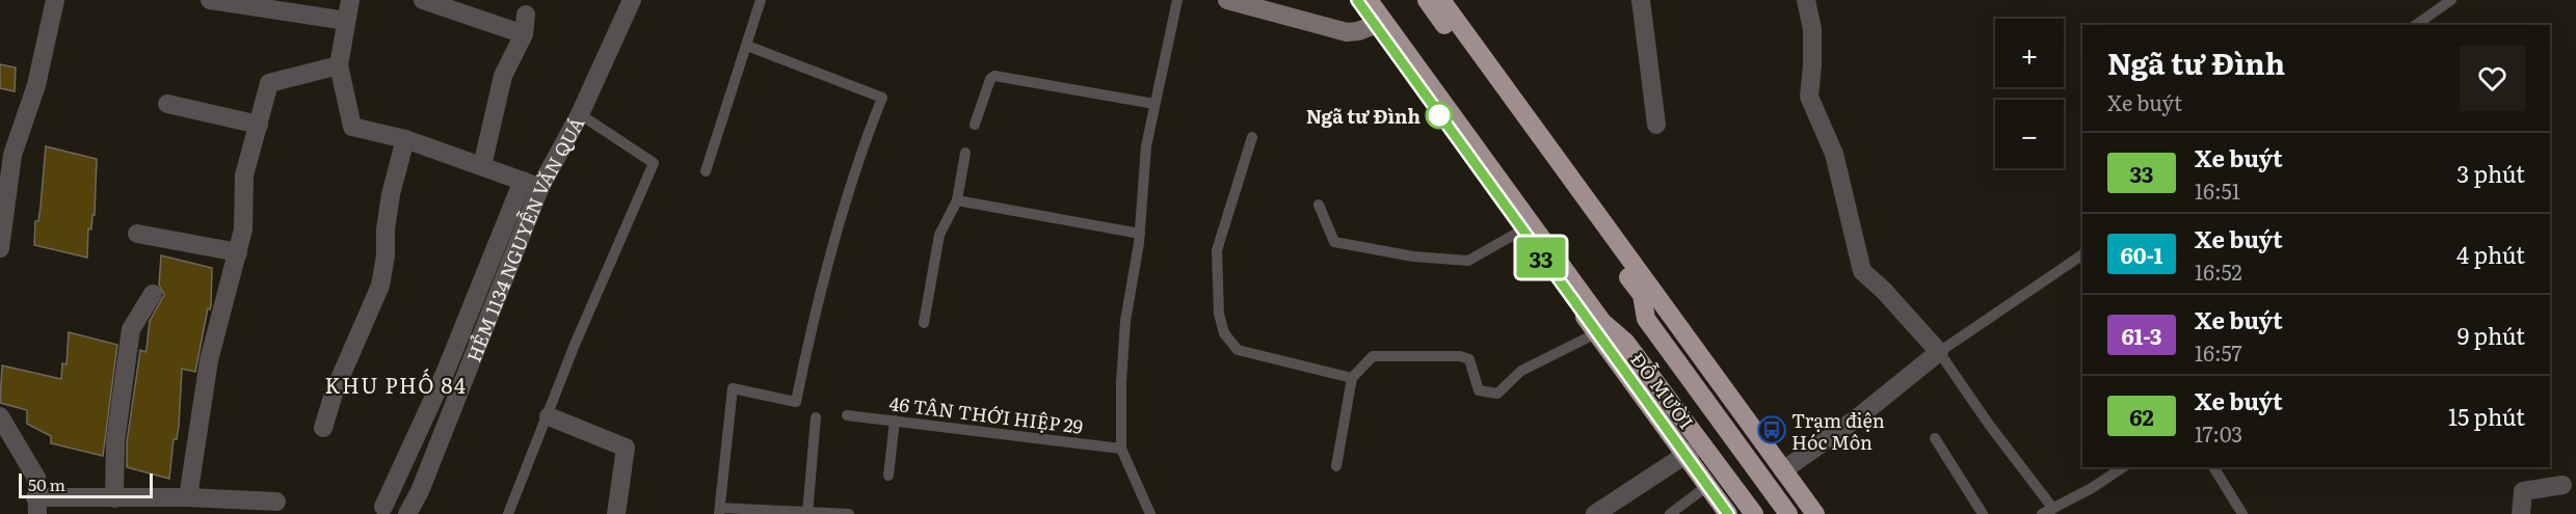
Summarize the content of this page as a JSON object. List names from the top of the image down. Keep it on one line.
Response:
{"streets":{"highway":["ĐỖ MƯỜI"],"street":["HẺM 1134 NGUYỄN VĂN QUÁ"],"lane":["46 TÂN THỚI HIỆP 29"]},"districts":["KHU PHỐ 84"],"places":{"other":["Ngã tư Đình"],"bus stop":["Trạm điện Hóc Môn"]},"lines":["bus line 33"],"scale_bar":"50 m","page":{"on_map":"33","map_buttons":["+","−"],"heading":["Ngã tư Đình","Xe buýt"],"list":[{"mark":"33","name":"Xe buýt","note":"16:51","value":"3 phút"},{"mark":"60-1","name":"Xe buýt","note":"16:52","value":"4 phút"},{"mark":"61-3","name":"Xe buýt","note":"16:57","value":"9 phút"},{"mark":"62","name":"Xe buýt","note":"17:03","value":"15 phút"}],"scale":"50 m"}}
